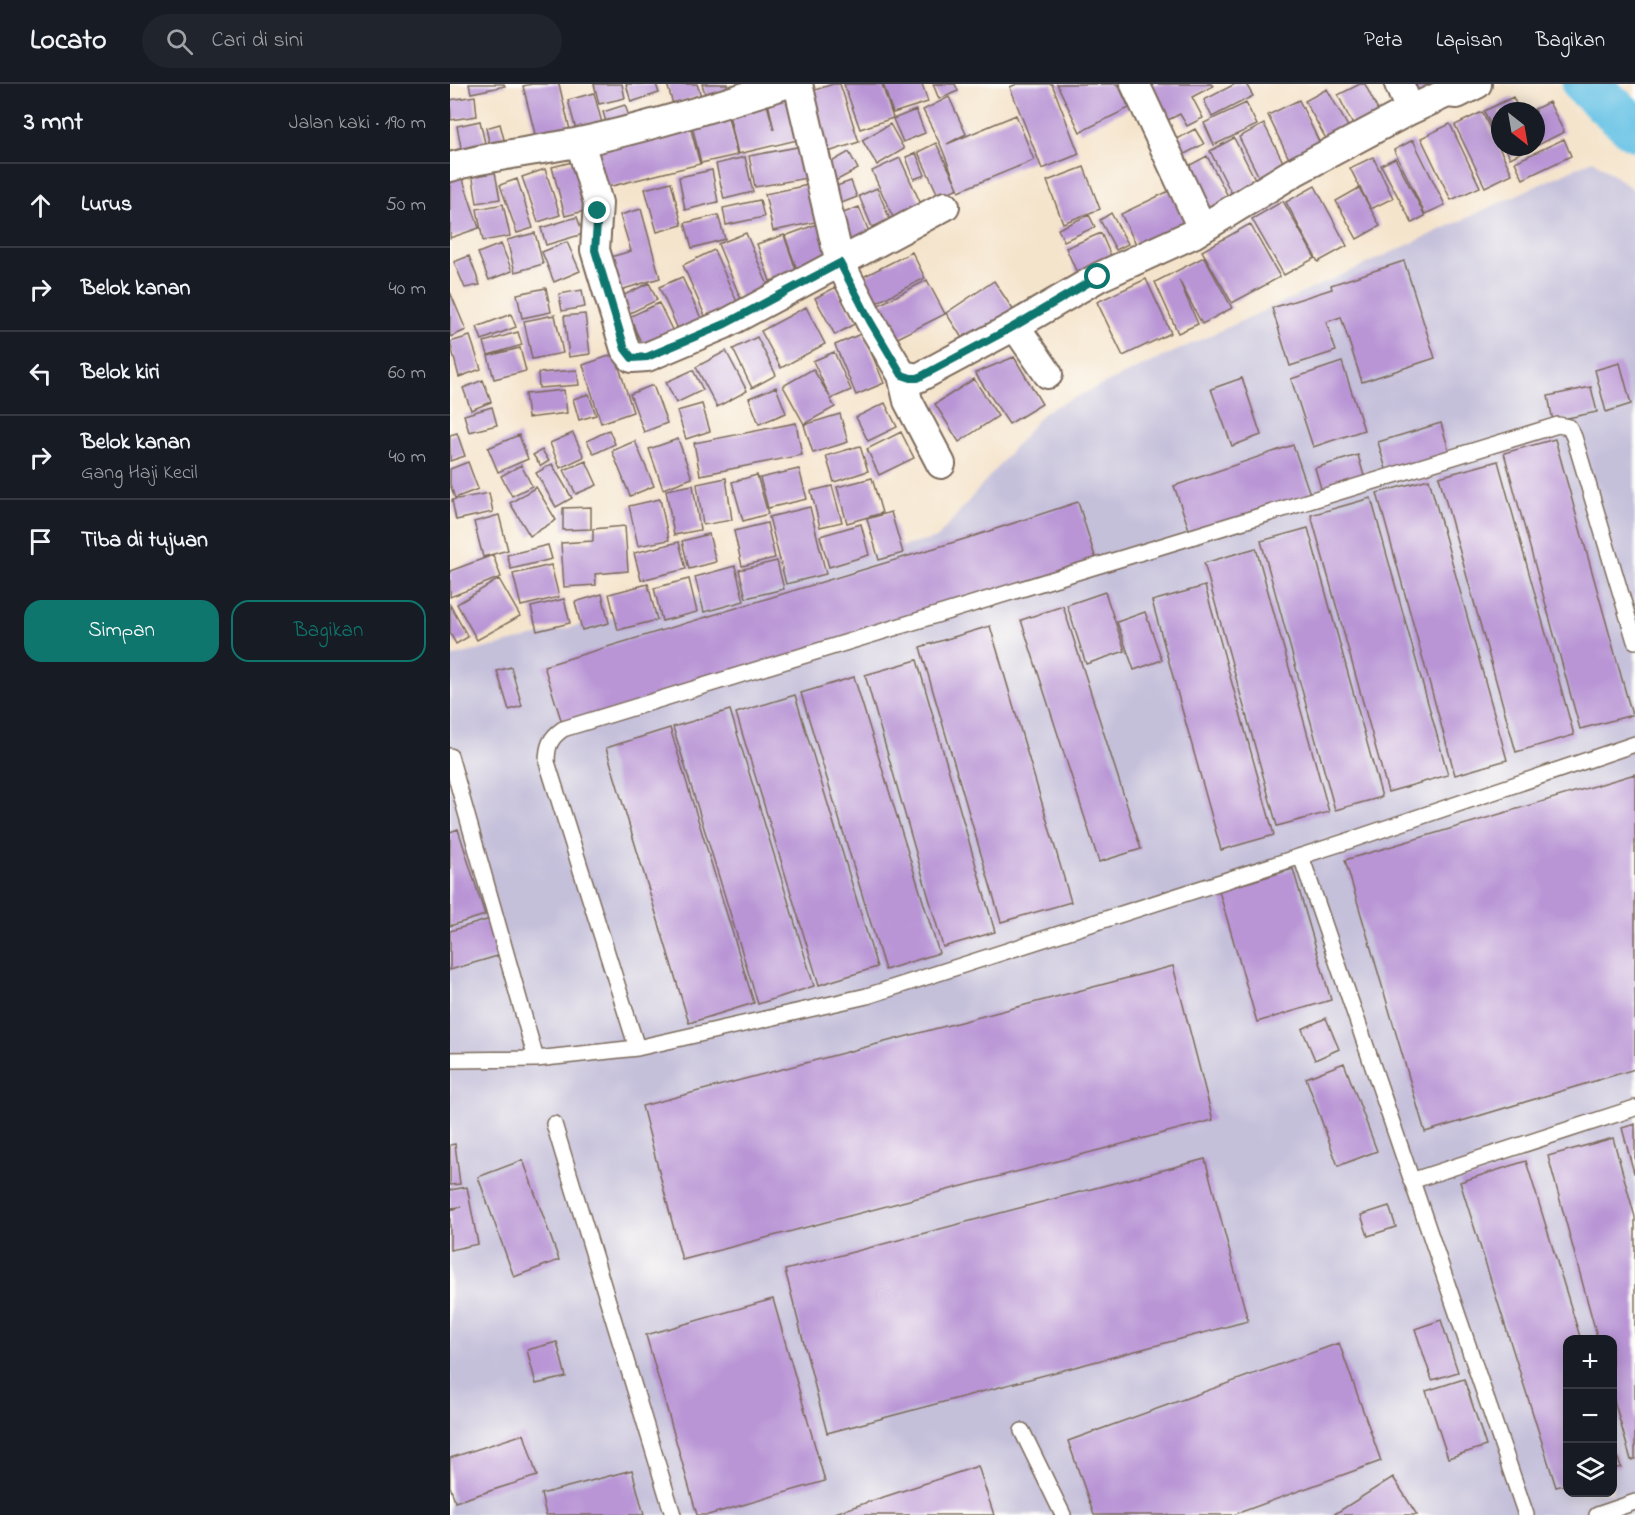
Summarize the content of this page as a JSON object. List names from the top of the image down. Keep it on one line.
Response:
{"north":"bottom right","page":{"header":"Locato","search":"Cari di sini","nav":["Peta","Lapisan","Bagikan"],"heading":["3 mnt","Jalan kaki · 190 m"],"list":[["Lurus","50 m"],["Belok kanan","40 m"],["Belok kiri","60 m"],["Belok kanan","Gang Haji Kecil","40 m"],"Tiba di tujuan"],"buttons":["Simpan","Bagikan"],"map_buttons":["+","−"]}}
